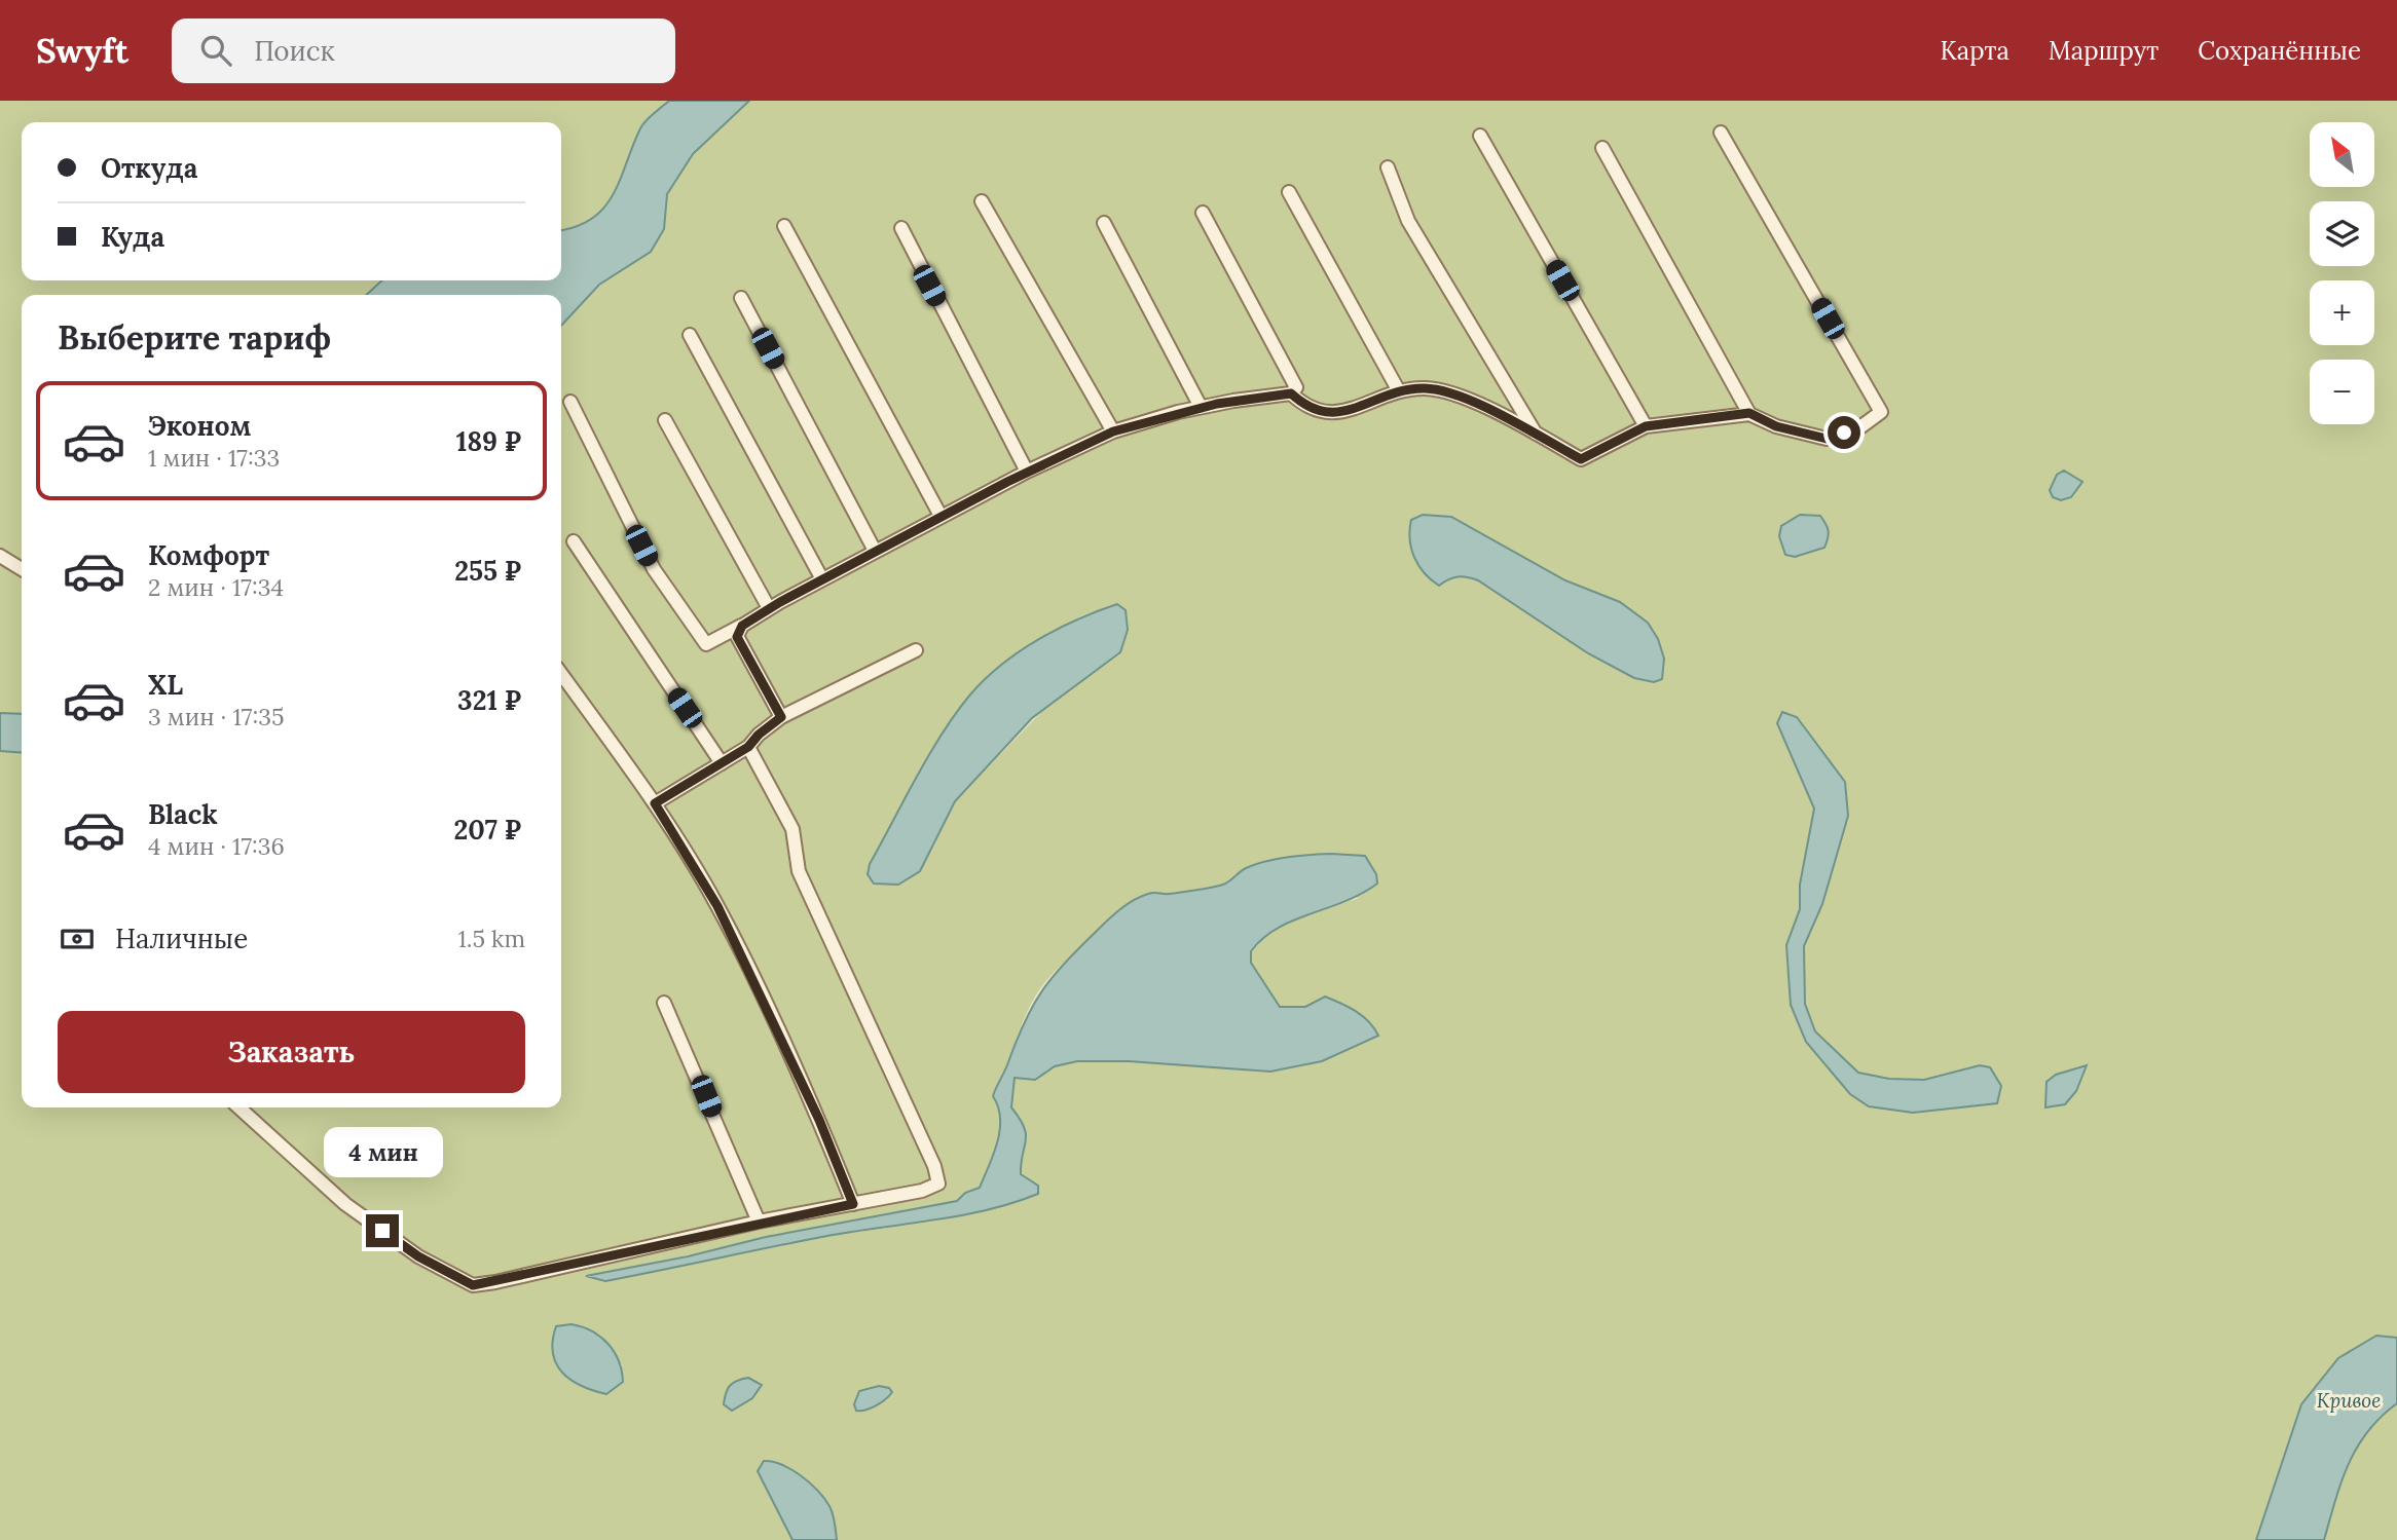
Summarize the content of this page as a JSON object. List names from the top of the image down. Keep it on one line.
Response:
{"water":["Кривое"],"north":"top left","page":{"header":"Swyft","search":"Поиск","nav":["Карта","Маршрут","Сохранённые"],"map_buttons":["+","−"],"banner":["Откуда","Куда"],"heading":"Выберите тариф","list":[{"name":"Эконом","note":"1 мин · 17:33","value":"189 ₽"},{"name":"Комфорт","note":"2 мин · 17:34","value":"255 ₽"},{"name":"XL","note":"3 мин · 17:35","value":"321 ₽"},{"name":"Black","note":"4 мин · 17:36","value":"207 ₽"}],"pay":["Наличные","1.5 km"],"buttons":"Заказать","bubble":"4 мин"}}
